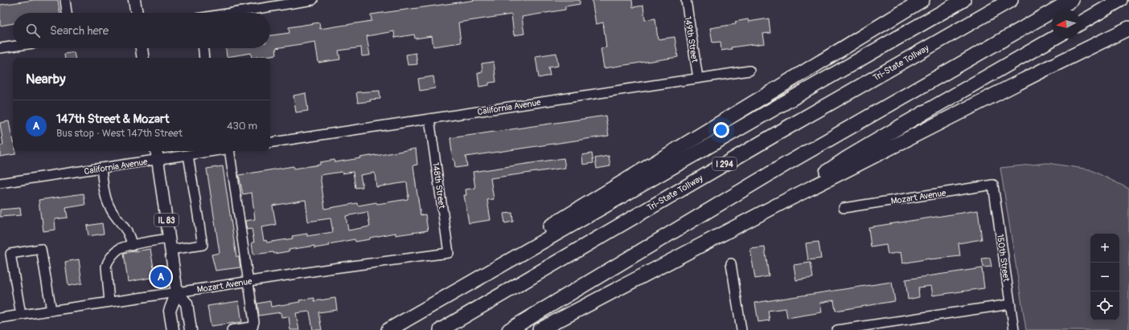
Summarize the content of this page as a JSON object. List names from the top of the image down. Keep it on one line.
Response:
{"streets":{"highway":["Tri-State Tollway","I 294"],"main road":["IL 83"],"street":["149th Street","California Avenue","148th Street","Mozart Avenue","150th Street"]},"crossings":[["149th Street","California Avenue"],["California Avenue","148th Street"],["California Avenue","IL 83"],["148th Street","Mozart Avenue"],["Mozart Avenue","IL 83"],["Mozart Avenue","150th Street"]],"north":"left","page":{"search":"Search here","heading":"Nearby","list":[{"mark":"A","name":"147th Street & Mozart","note":"Bus stop · West 147th Street","value":"430 m"}],"map_buttons":["+","−"],"pins":"A"}}
